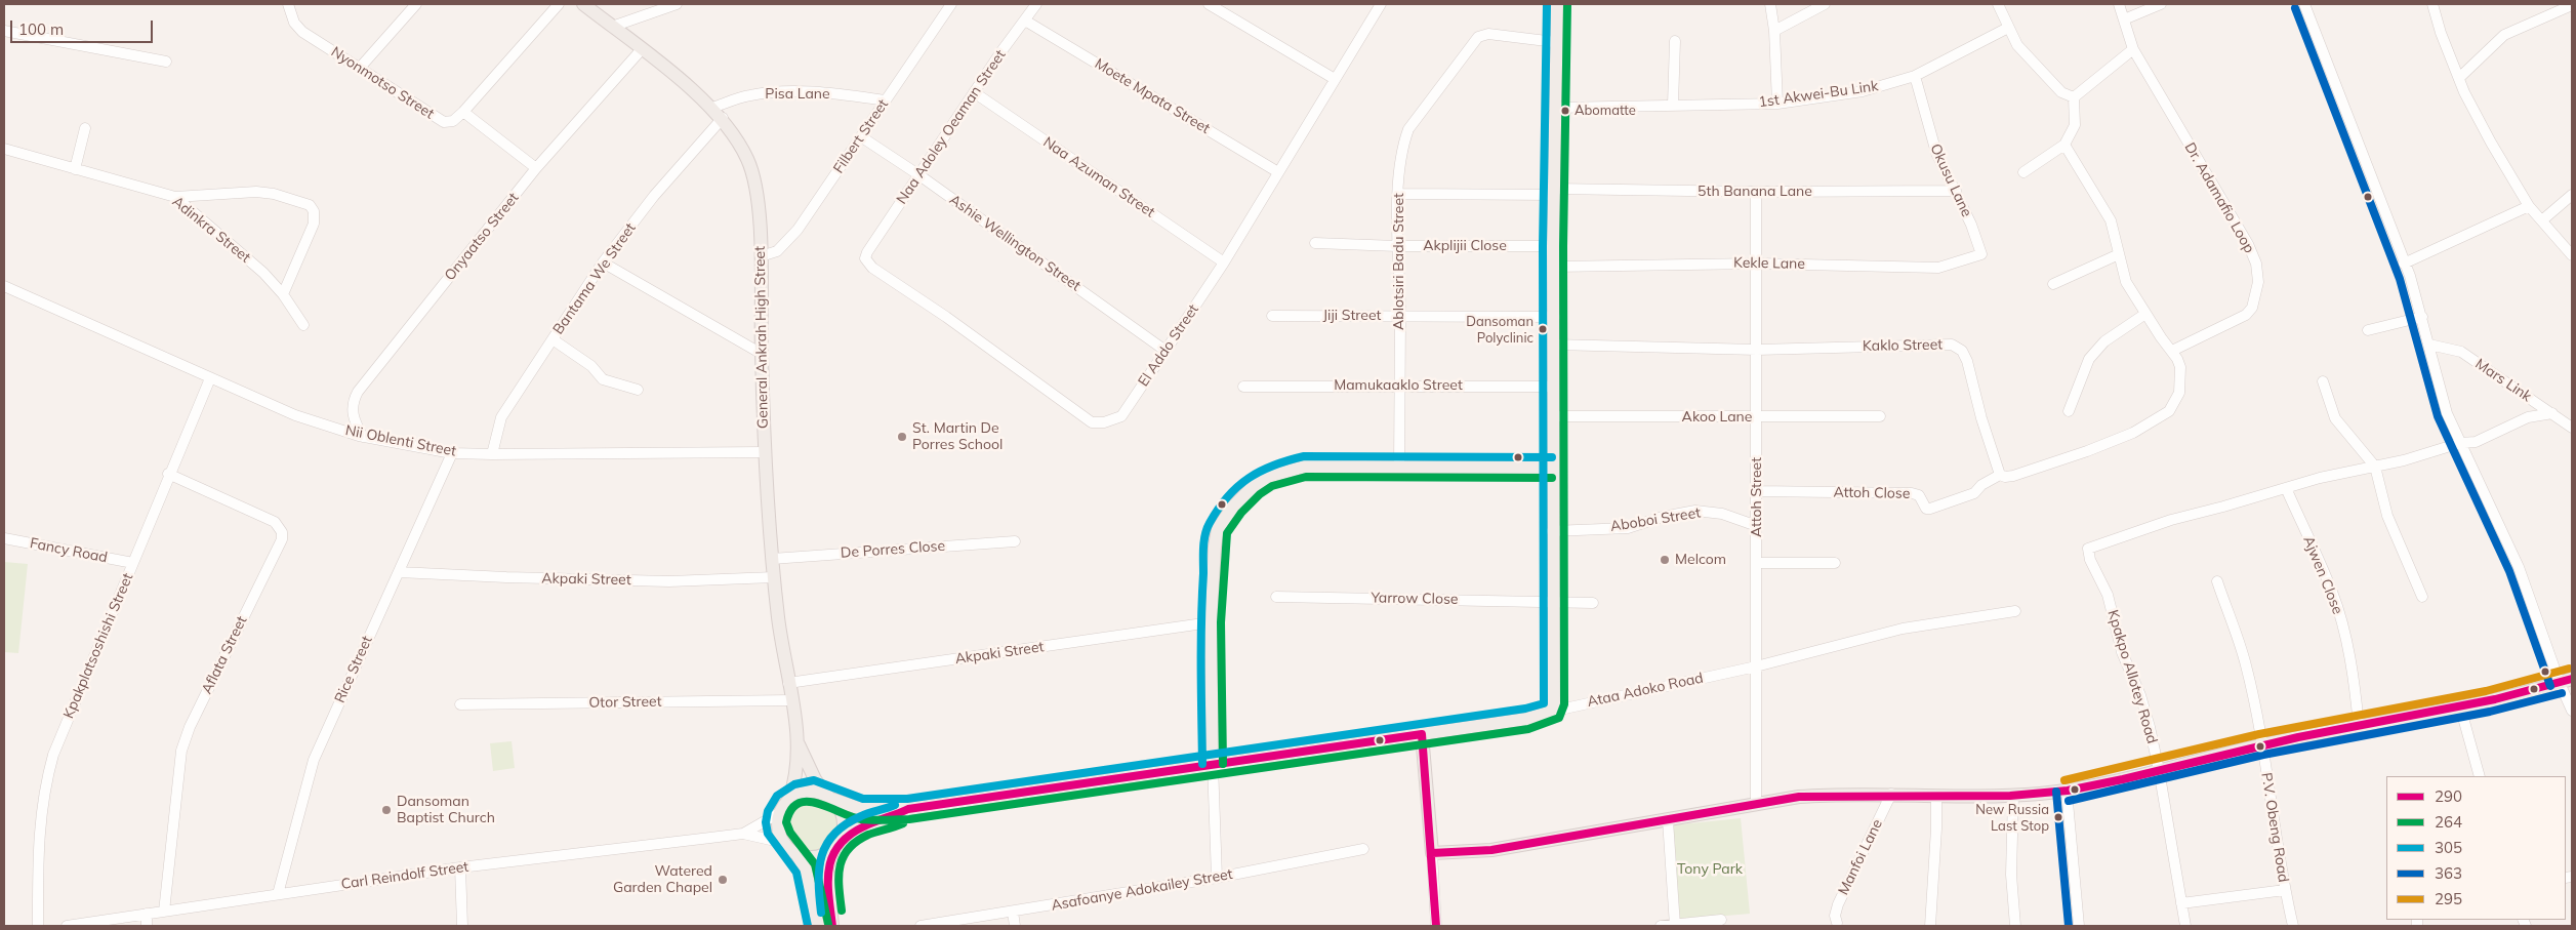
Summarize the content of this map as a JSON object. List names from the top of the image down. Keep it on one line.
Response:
{"streets":{"main road":["General Ankrah High Street","Ataa Adoko Road"],"street":["Nyonmotso Street","Pisa Lane","1st Akwei-Bu Link","Moete Mpata Street","Naa Adoley Oeaman Street","Filbert Street","Naa Azuman Street","Okusu Lane","5th Banana Lane","Dr. Adamafio Loop","Adinkra Street","Onyaatso Street","Ashie Wellington Street","Akplijii Close","Ablotsiri Badu Street","Kekle Lane","Bantama We Street","Jiji Street","El Addo Street","Kaklo Street","Mars Link","Mamukaaklo Street","Akoo Lane","Nii Oblenti Street","Attoh Close","Attoh Street","Aboboi Street","De Porres Close","Fancy Road","Ajwen Close","Akpaki Street","Yarrow Close","Kpakplatsoshishi Street","Aflata Street","Rice Street","Kpakpo Allotey Road","Otor Street","P.V. Obeng Road","Manfoi Lane","Carl Reindolf Street","Asafoanye Adokailey Street"]},"crossings":[["Pisa Lane","Filbert Street"],["Pisa Lane","General Ankrah High Street"],["1st Akwei-Bu Link","Okusu Lane"],["Moete Mpata Street","Naa Adoley Oeaman Street"],["Moete Mpata Street","El Addo Street"],["Naa Adoley Oeaman Street","Naa Azuman Street"],["Naa Adoley Oeaman Street","Ashie Wellington Street"],["Naa Adoley Oeaman Street","El Addo Street"],["Filbert Street","Ashie Wellington Street"],["Filbert Street","General Ankrah High Street"],["Naa Azuman Street","El Addo Street"],["Okusu Lane","5th Banana Lane"],["Okusu Lane","Kekle Lane"],["5th Banana Lane","Ablotsiri Badu Street"],["5th Banana Lane","Attoh Street"],["Onyaatso Street","General Ankrah High Street"],["Onyaatso Street","Nii Oblenti Street"],["Ashie Wellington Street","El Addo Street"],["Akplijii Close","Ablotsiri Badu Street"],["Ablotsiri Badu Street","Jiji Street"],["Ablotsiri Badu Street","Mamukaaklo Street"],["Kekle Lane","Attoh Street"],["Bantama We Street","General Ankrah High Street"],["Bantama We Street","Nii Oblenti Street"],["General Ankrah High Street","Nii Oblenti Street"],["General Ankrah High Street","De Porres Close"],["General Ankrah High Street","Akpaki Street"],["General Ankrah High Street","Ataa Adoko Road"],["General Ankrah High Street","Otor Street"],["General Ankrah High Street","Carl Reindolf Street"],["Kaklo Street","Attoh Close"],["Kaklo Street","Attoh Street"],["Akoo Lane","Attoh Street"],["Nii Oblenti Street","Kpakplatsoshishi Street"],["Nii Oblenti Street","Rice Street"],["Attoh Close","Attoh Street"],["Attoh Street","Aboboi Street"],["Attoh Street","Ataa Adoko Road"],["Fancy Road","Kpakplatsoshishi Street"],["Ajwen Close","Kpakpo Allotey Road"],["Akpaki Street","Rice Street"],["Kpakplatsoshishi Street","Aflata Street"],["Aflata Street","Carl Reindolf Street"],["Rice Street","Carl Reindolf Street"],["Ataa Adoko Road","Carl Reindolf Street"]],"parks":["Tony Park"],"places":["Abomatte","Dansoman Polyclinic","St. Martin De Porres School","Melcom","Dansoman Baptist Church","New Russia Last Stop","Watered Garden Chapel"],"lines":["transit line 264","transit line 305","transit line 363","transit line 295","transit line 290"],"legend":["290","264","305","363","295"],"scale_bar":"100 m"}
